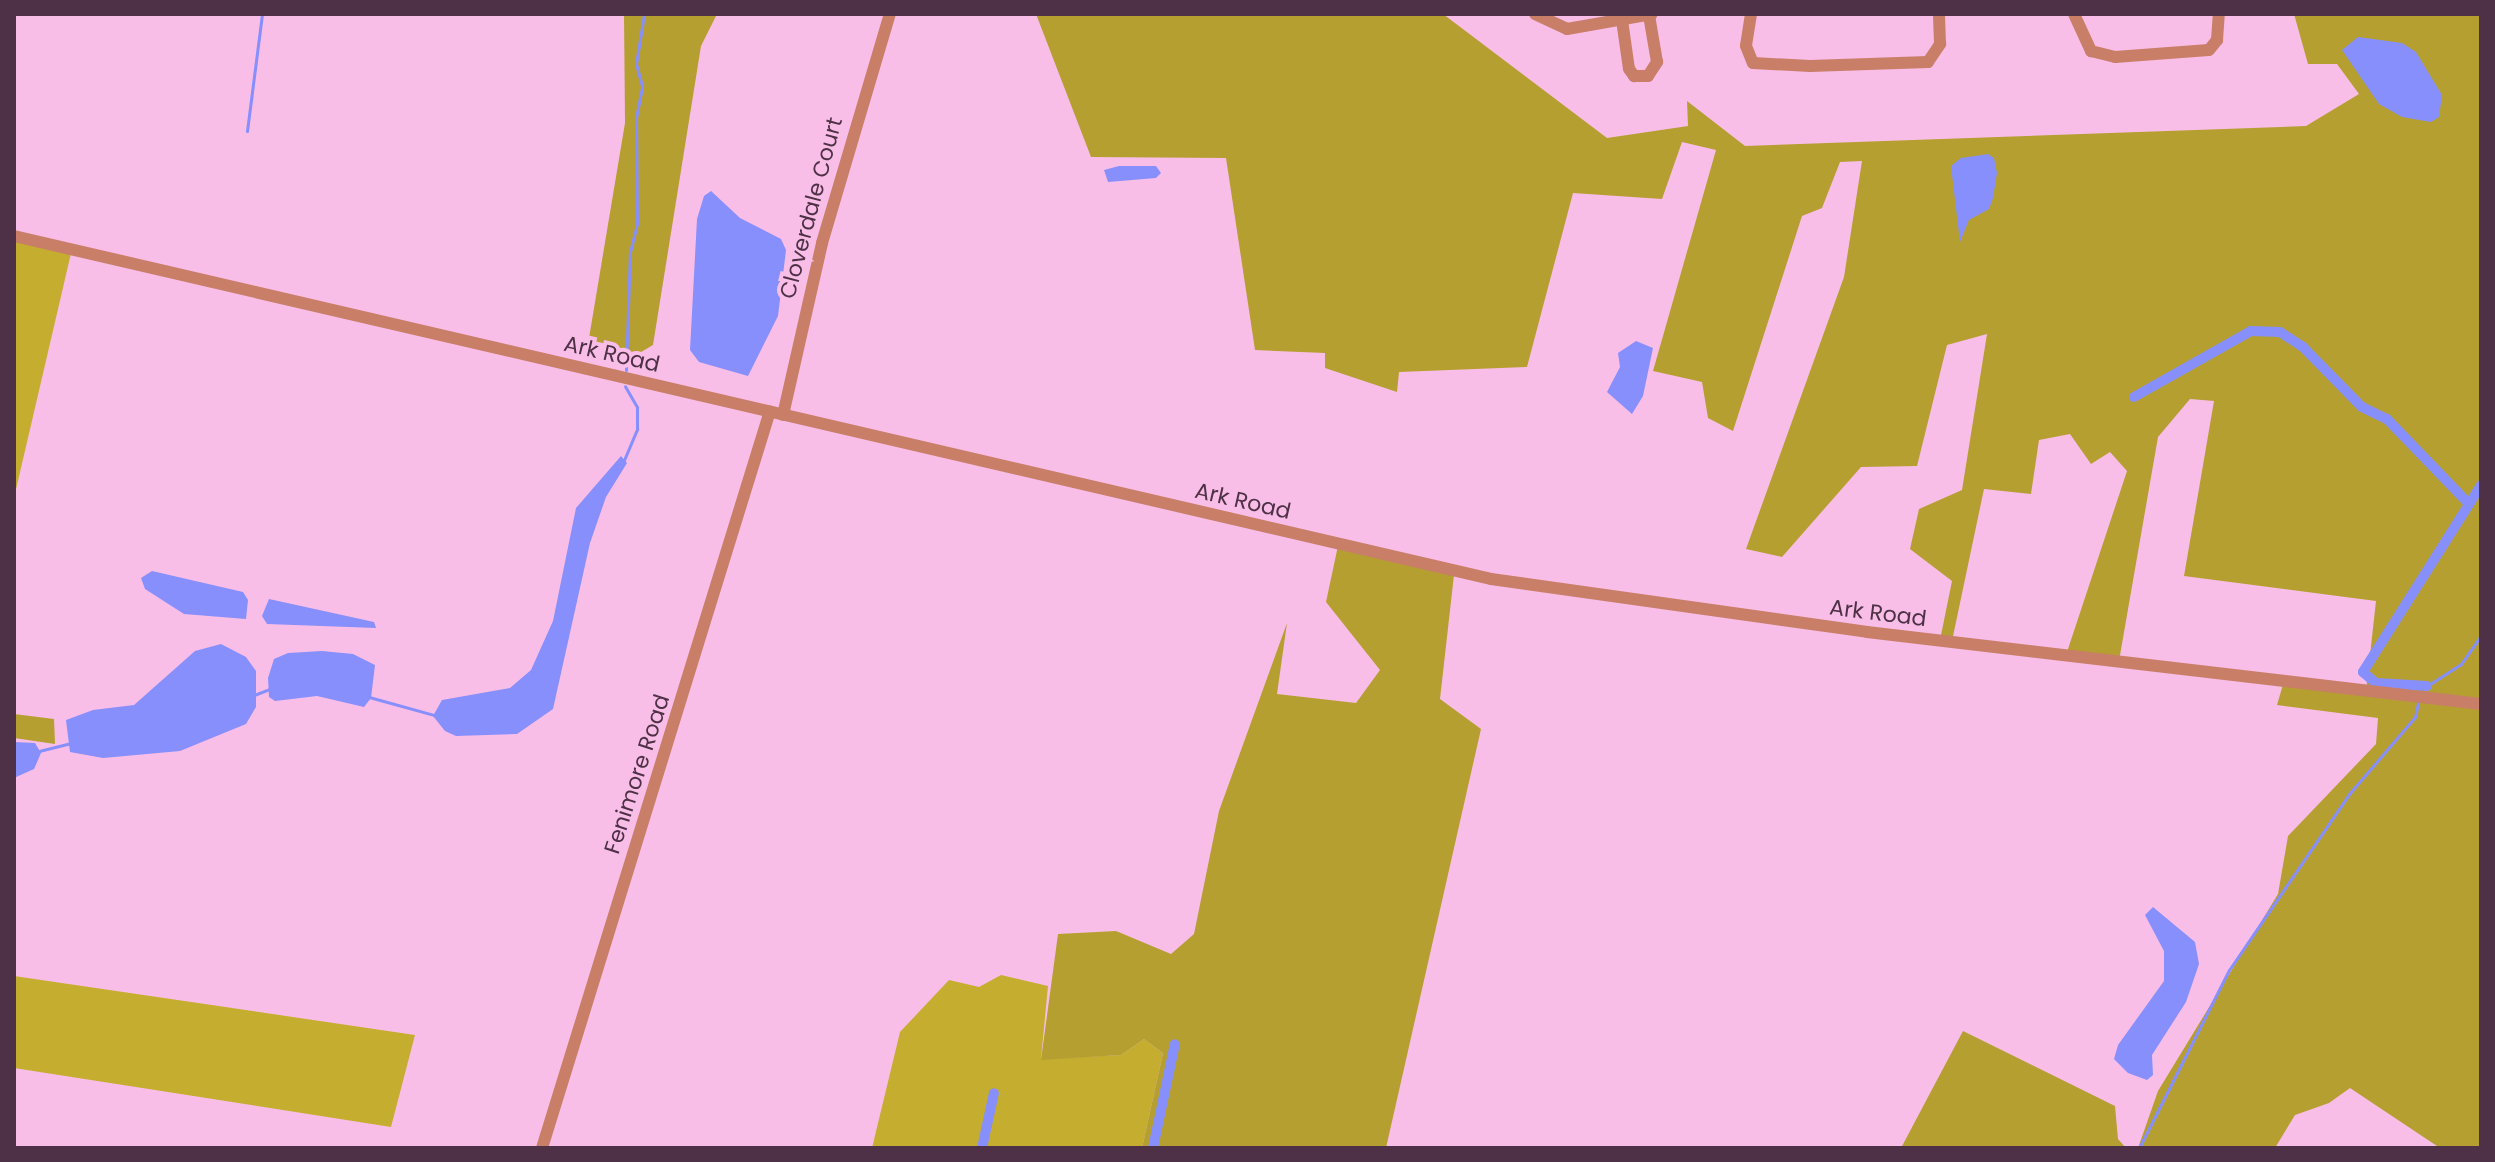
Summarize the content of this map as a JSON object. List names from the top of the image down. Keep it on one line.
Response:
{"streets":{"street":["Cloverdale Court","Ark Road","Fenimore Road"]},"crossings":[["Cloverdale Court","Ark Road"],["Ark Road","Fenimore Road"]]}
